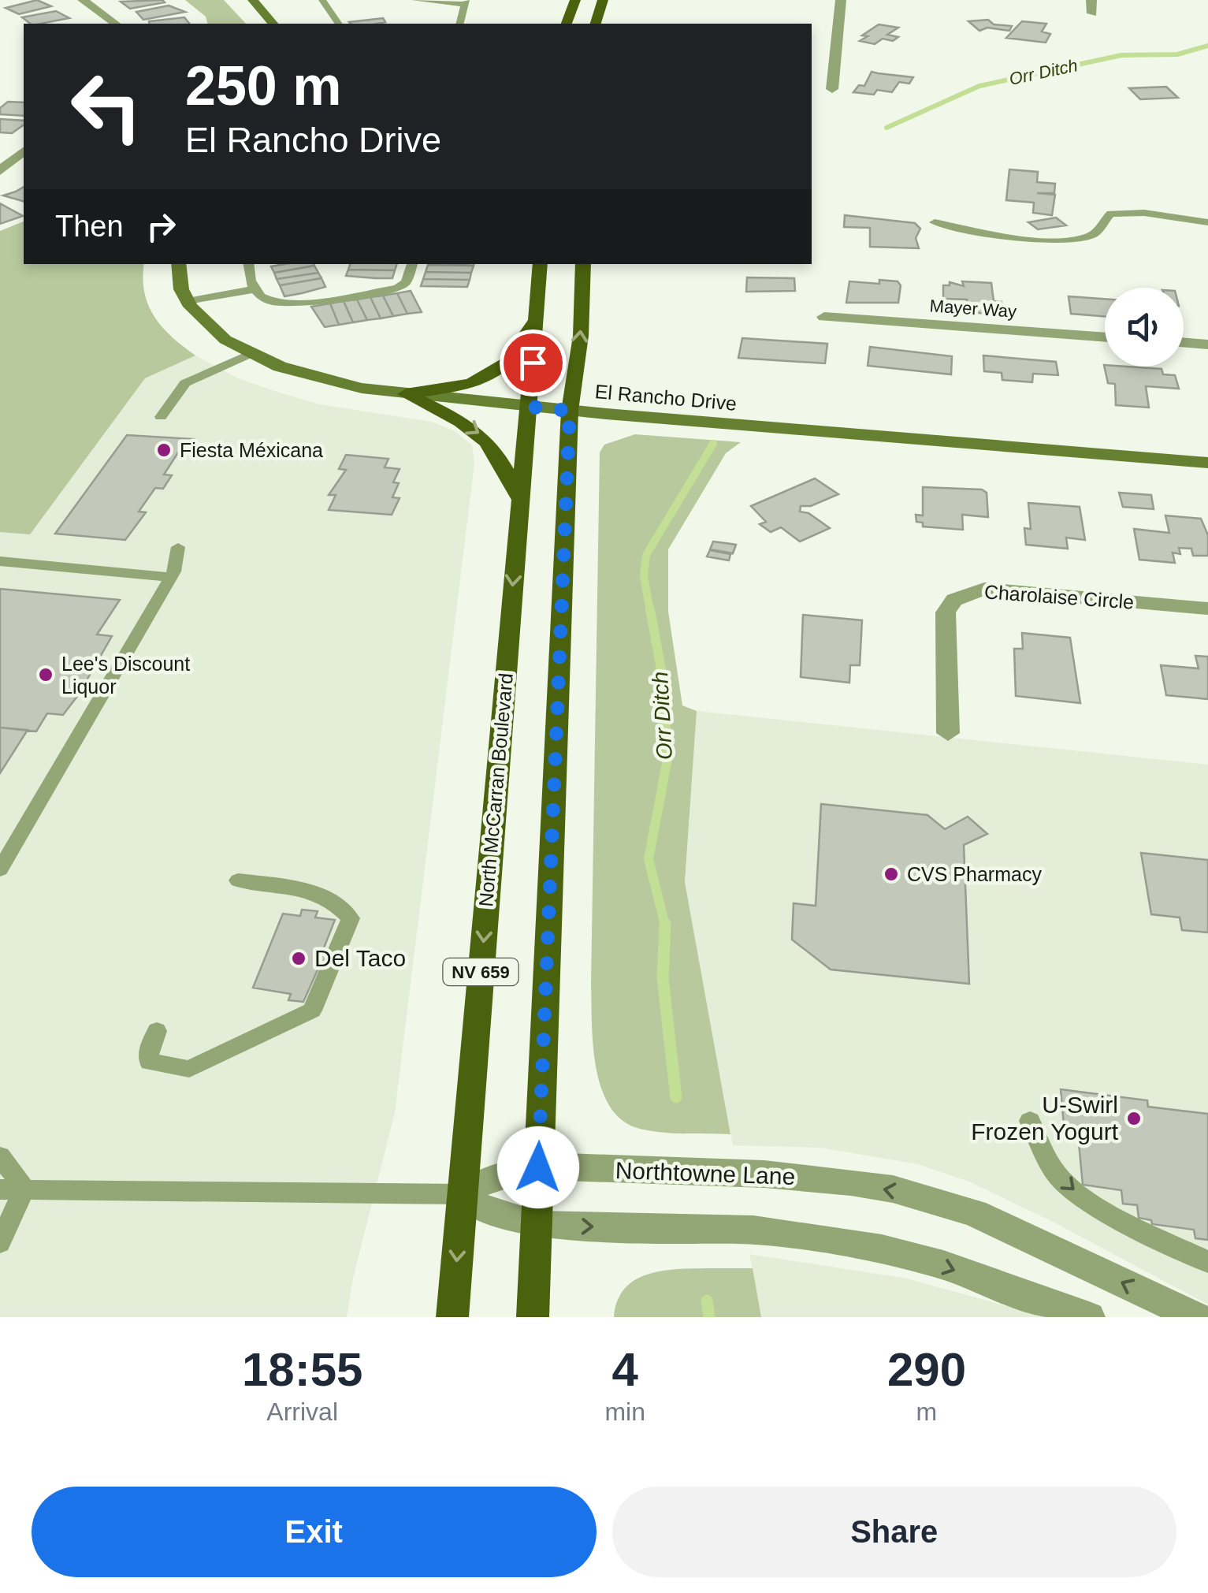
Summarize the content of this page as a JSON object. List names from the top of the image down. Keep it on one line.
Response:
{"streets":{"main road":["El Rancho Drive","North McCarran Boulevard","NV 659"],"street":["Mayer Way","Charolaise Circle","Northtowne Lane"]},"crossings":[["El Rancho Drive","North McCarran Boulevard"],["El Rancho Drive","NV 659"],["North McCarran Boulevard","Northtowne Lane"],["NV 659","Northtowne Lane"]],"water":["Orr Ditch"],"places":["Fiesta Méxicana","Lee's Discount Liquor","CVS Pharmacy","Del Taco","U-Swirl Frozen Yogurt"],"page":{"turn":["250 m","El Rancho Drive"],"then":"Then","eta":["18:55","Arrival","4","min","290","m"],"buttons":["Exit","Share"]}}
